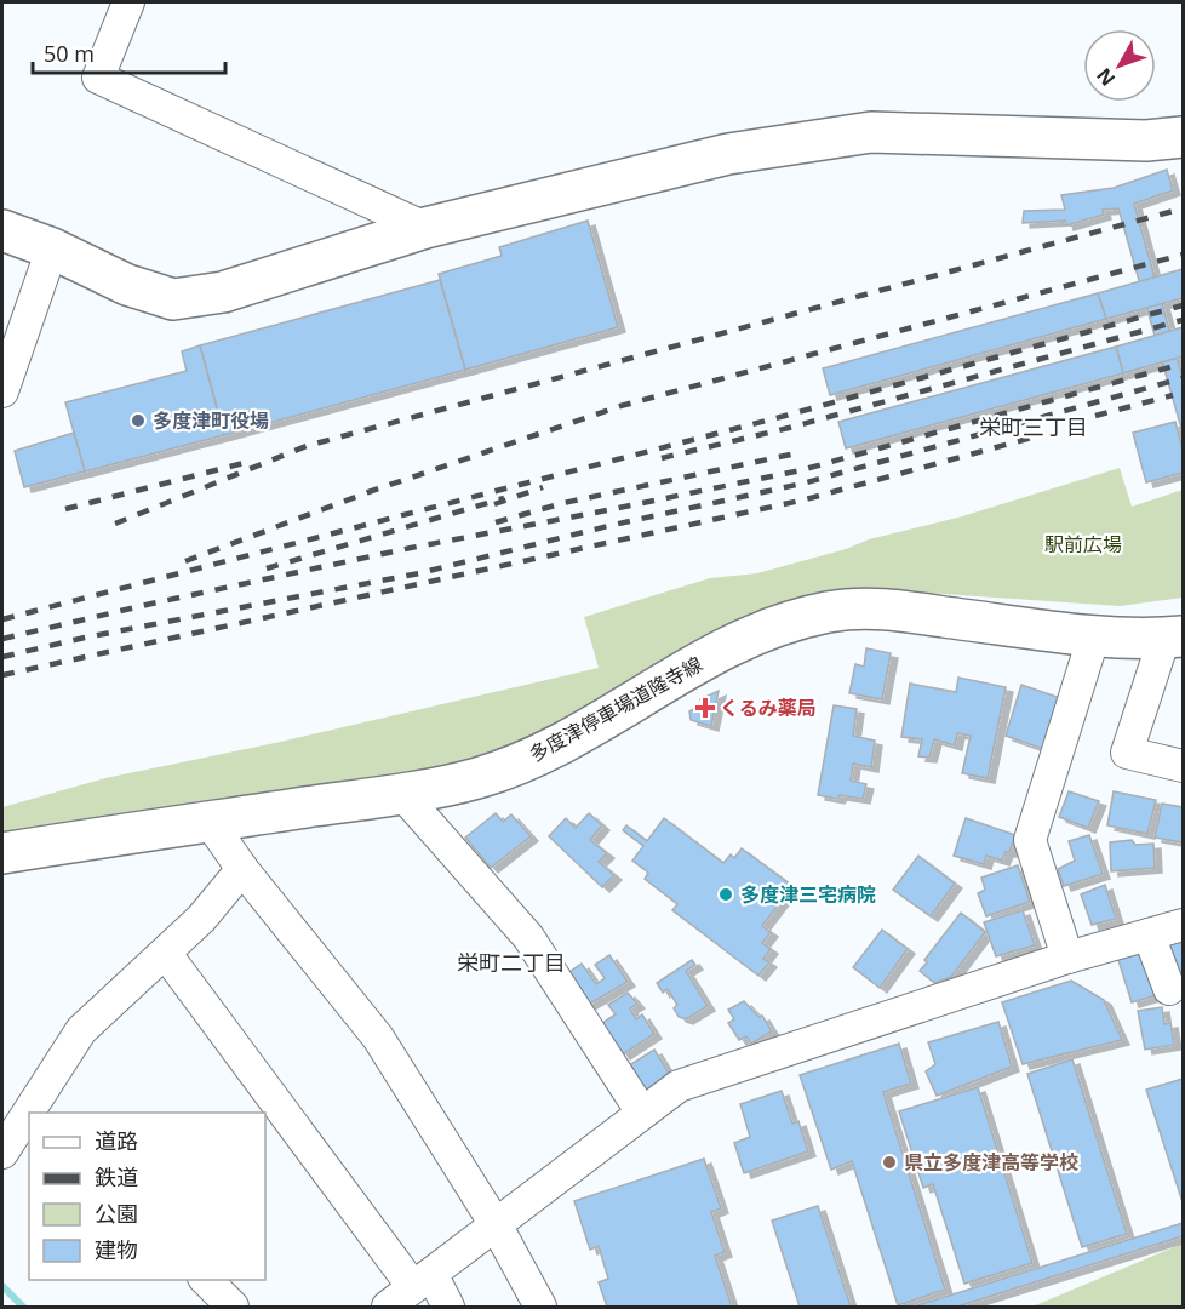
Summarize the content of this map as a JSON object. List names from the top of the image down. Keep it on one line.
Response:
{"streets":{"street":["多度津停車場道隆寺線"]},"districts":["栄町三丁目","栄町二丁目"],"parks":["駅前広場"],"places":{"other":["多度津町役場","多度津三宅病院","県立多度津高等学校"],"health":["くるみ薬局"]},"legend":["道路","鉄道","公園","建物"],"scale_bar":"50 m","north":"bottom left"}
